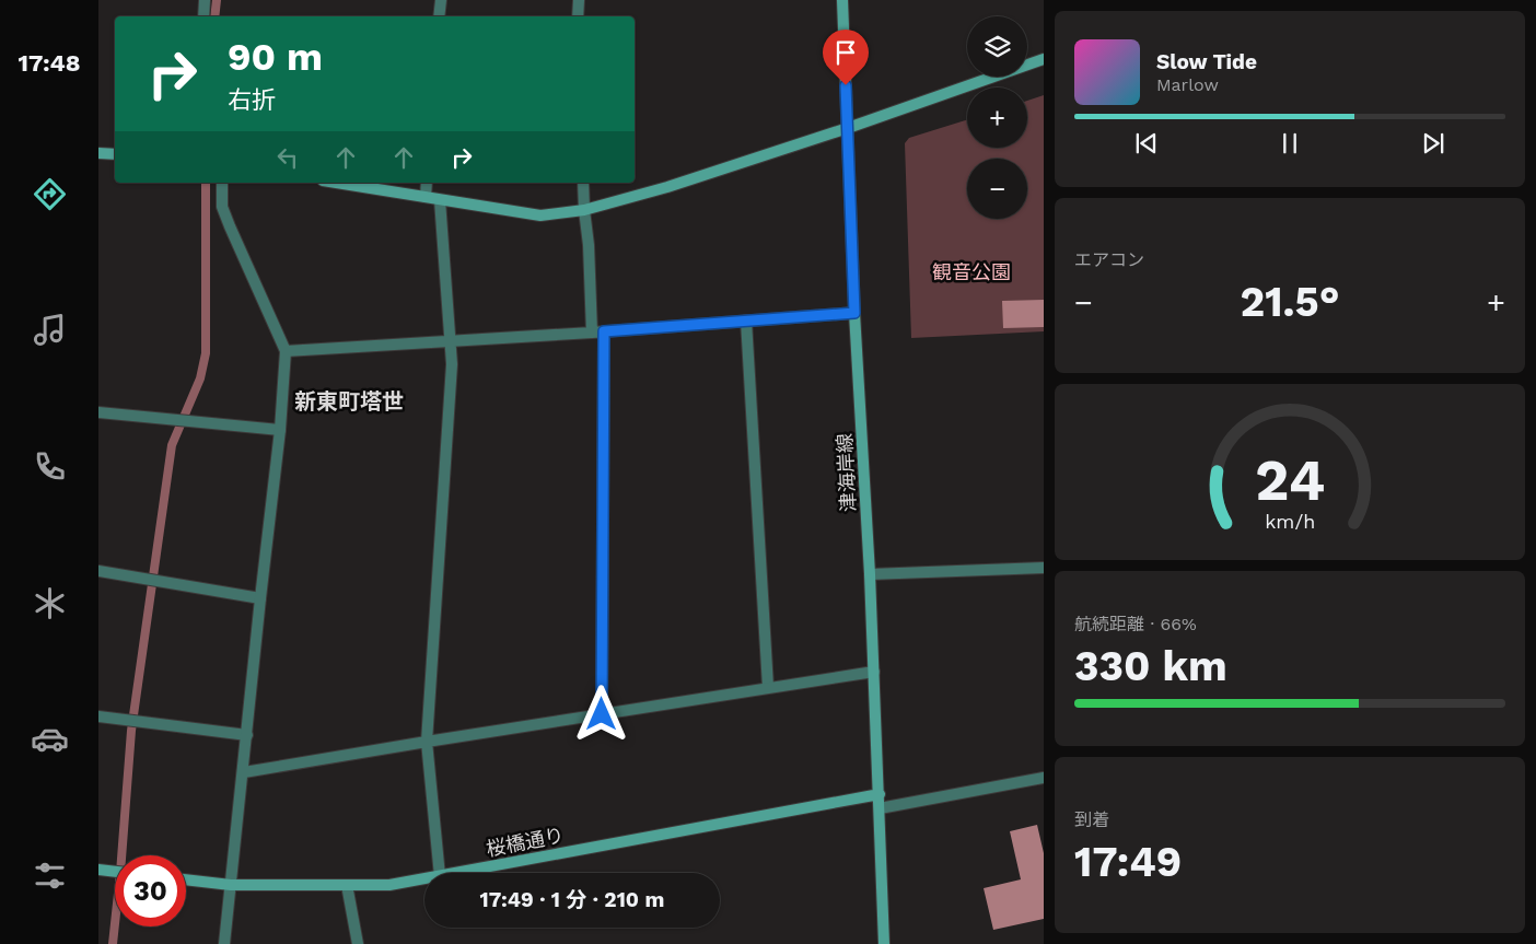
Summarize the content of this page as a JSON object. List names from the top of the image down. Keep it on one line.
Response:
{"streets":{"street":["津海岸線","桜橋通り"]},"crossings":[["津海岸線","桜橋通り"]],"districts":["新東町塔世"],"parks":["観音公園"],"page":{"tabs":"17:48","map_buttons":["+","−"],"turn":["90 m","右折"],"song":["Slow Tide","Marlow"],"tile":["エアコン",["航続距離 · 66%","330 km"],["到着","17:49"]],"heat":["−","21.5°","+"],"limit":"30","trip":"17:49 · 1 分 · 210 m","gauge":["24","km/h"]}}
